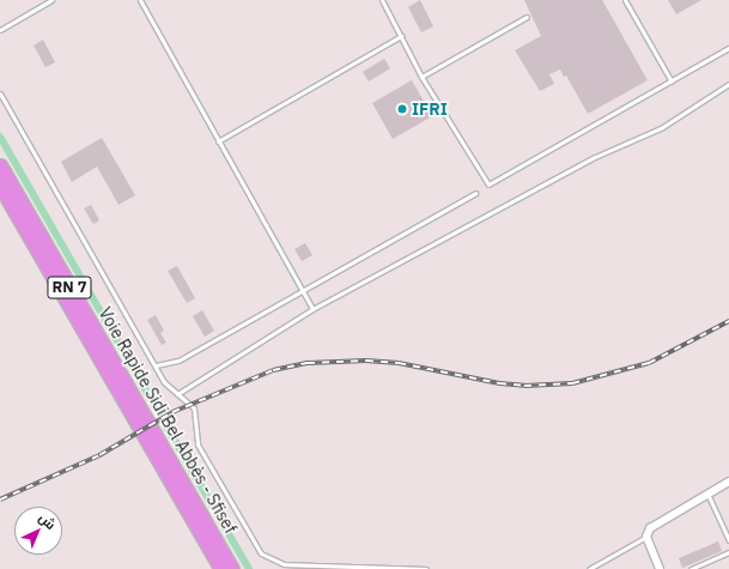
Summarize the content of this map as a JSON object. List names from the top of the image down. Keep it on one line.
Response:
{"streets":{"highway":["RN 7","Voie Rapide Sidi Bel Abbès - Sfisef"]},"places":["IFRI"],"north":"top right"}
